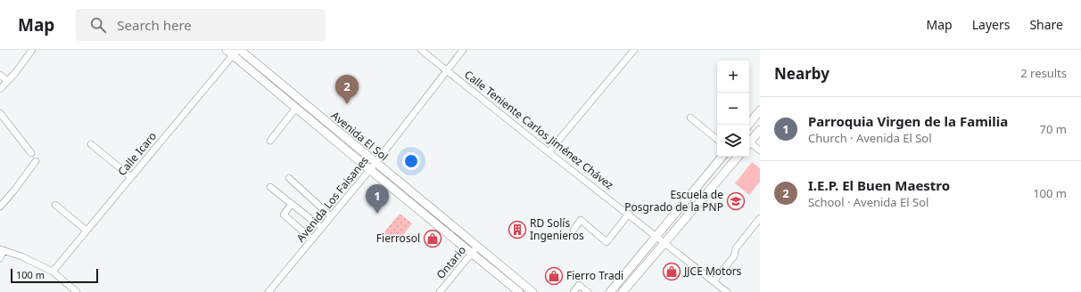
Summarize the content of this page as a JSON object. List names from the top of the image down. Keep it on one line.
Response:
{"streets":{"main road":["Avenida El Sol"],"street":["Calle Teniente Carlos Jiménez Chávez","Calle Icaro","Avenida Los Faisanes","Ontario"]},"crossings":[["Calle Teniente Carlos Jiménez Chávez","Avenida Los Faisanes"],["Avenida El Sol","Calle Icaro"],["Avenida El Sol","Avenida Los Faisanes"],["Avenida El Sol","Ontario"]],"places":{"school or university":["Escuela de Posgrado de la PNP"],"building":["RD Solís Ingenieros"],"shop":["Fierrosol","JJCE Motors","Fierro Tradi"]},"scale_bar":"100 m","page":{"header":"Map","search":"Search here","nav":["Map","Layers","Share"],"heading":["Nearby","2 results"],"map_buttons":["+","−"],"pins":["2","1"],"list":[{"mark":"1","name":"Parroquia Virgen de la Familia","note":"Church · Avenida El Sol","value":"70 m"},{"mark":"2","name":"I.E.P. El Buen Maestro","note":"School · Avenida El Sol","value":"100 m"}],"scale":"100 m"}}
